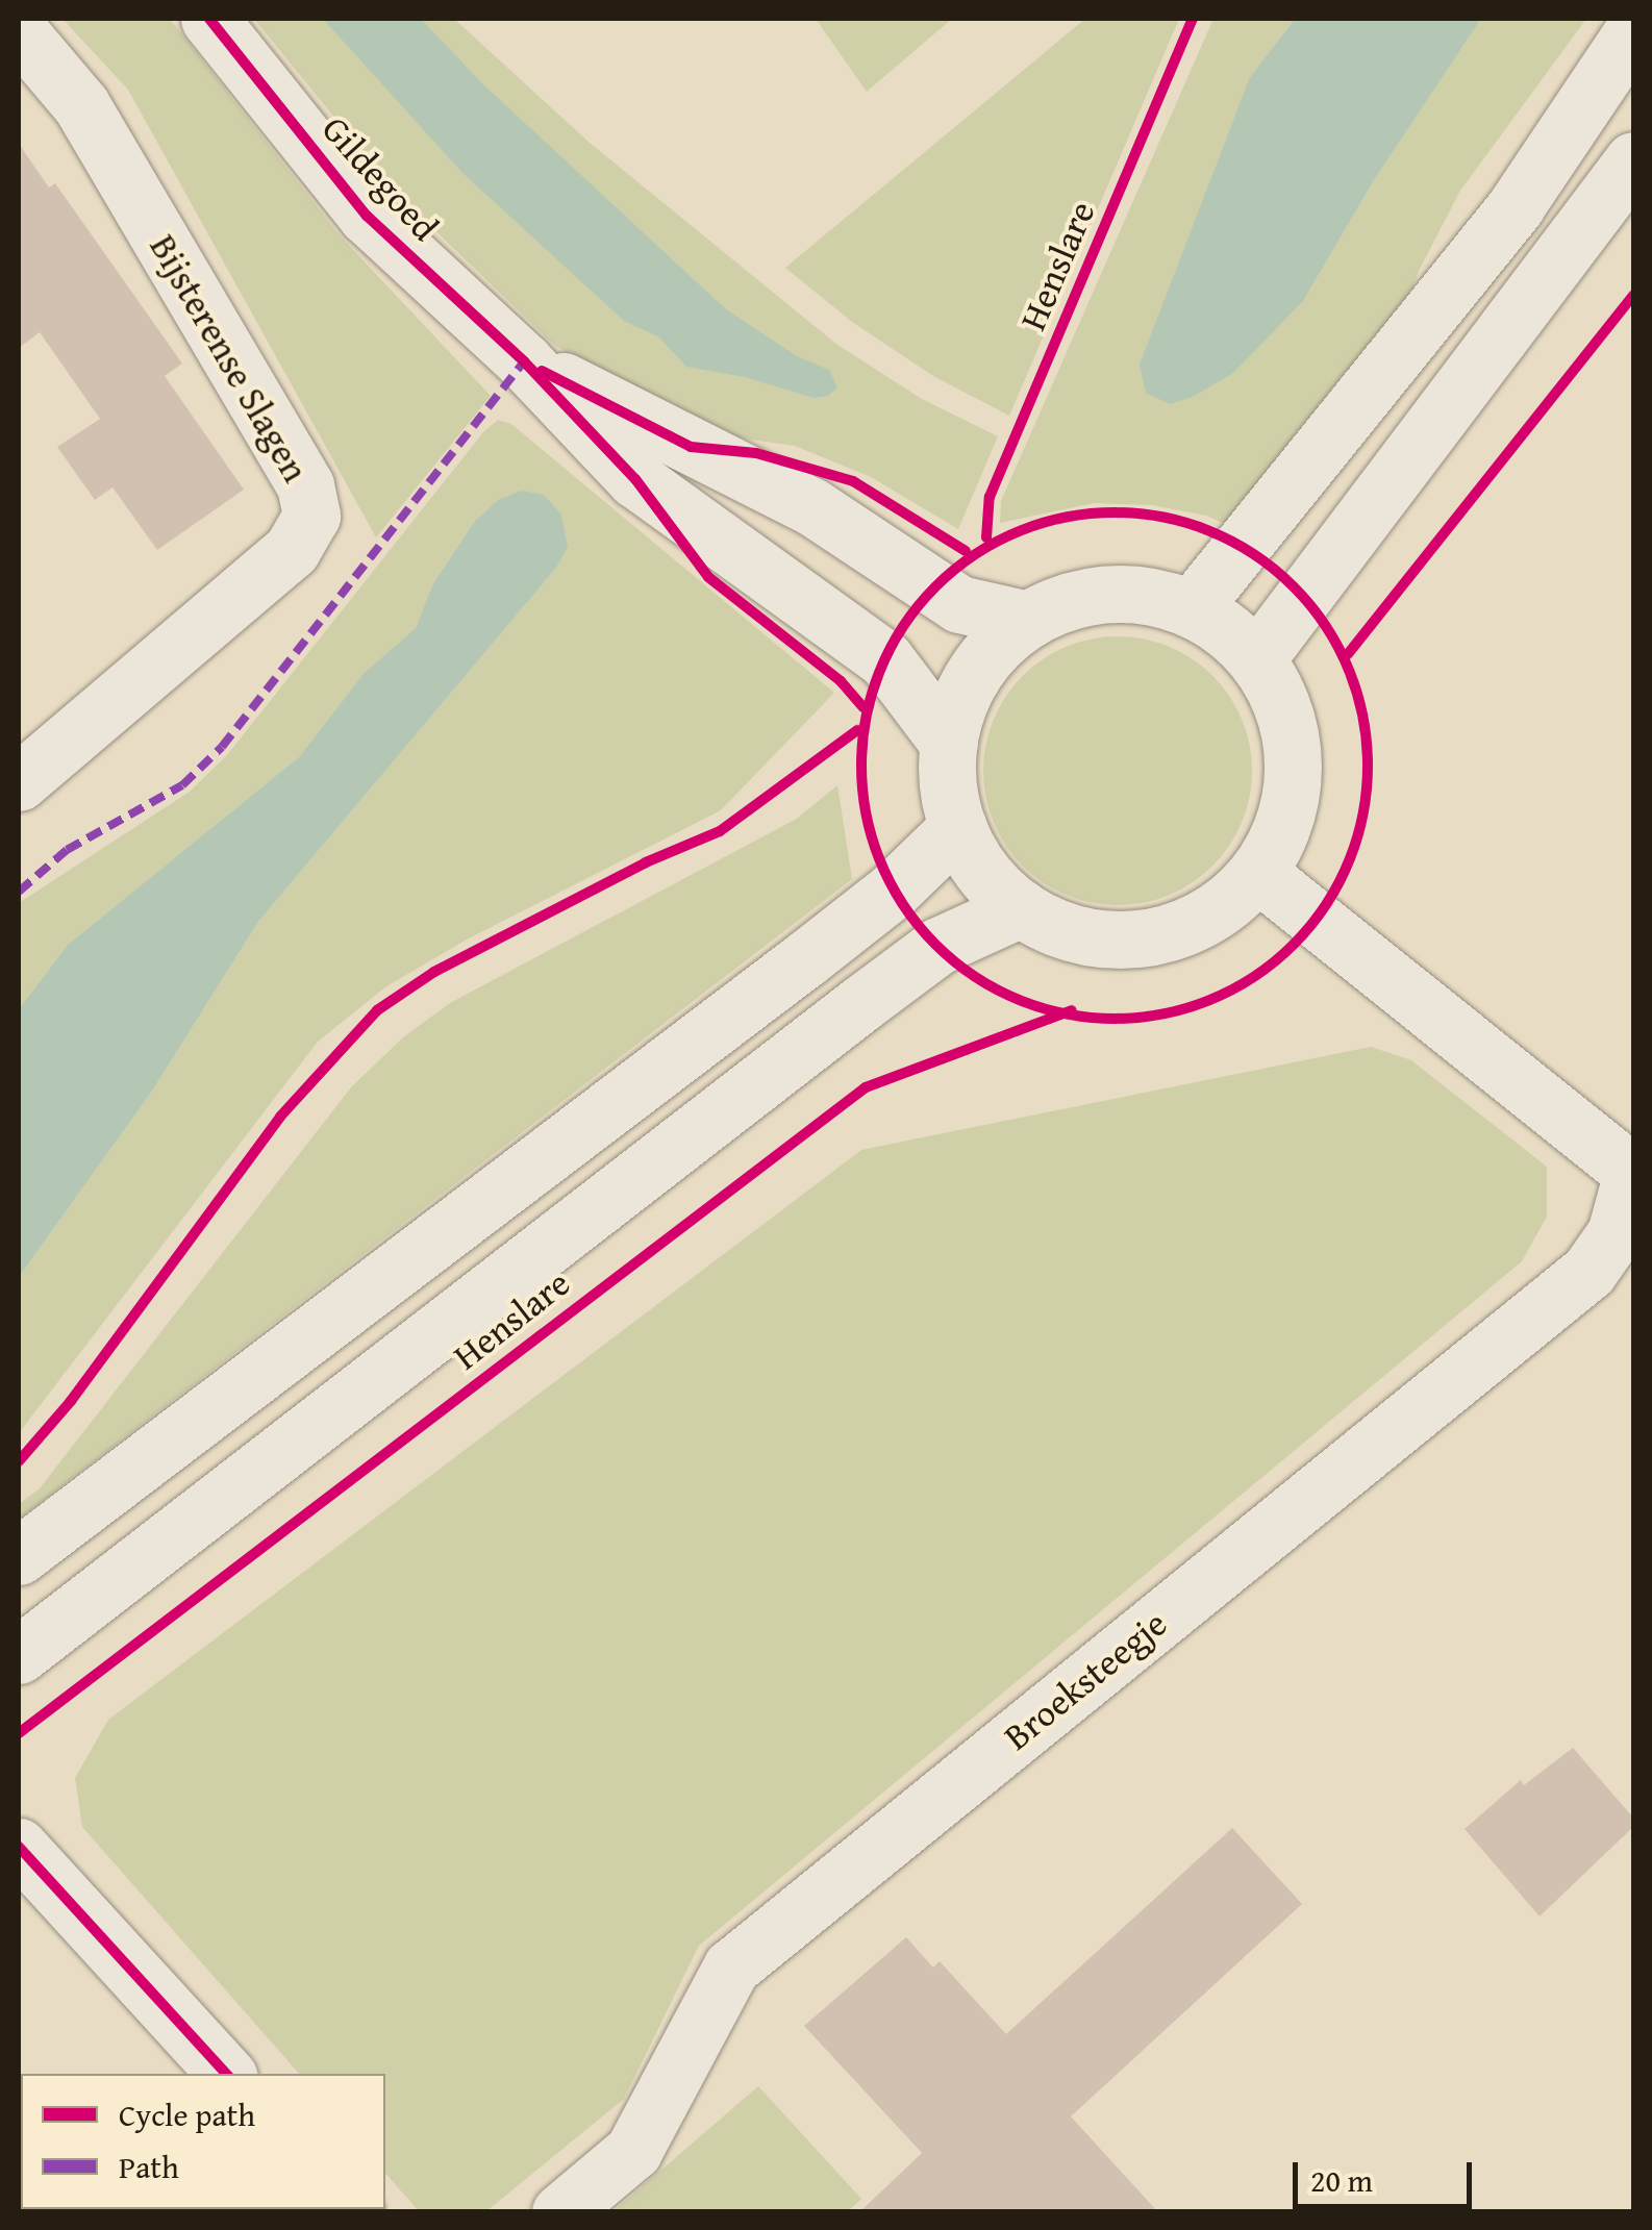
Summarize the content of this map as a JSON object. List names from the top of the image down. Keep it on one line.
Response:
{"streets":{"street":["Gildegoed","Henslare","Bijsterense Slagen","Broeksteegje"]},"crossings":[["Gildegoed","Henslare"],["Gildegoed","Broeksteegje"],["Henslare","Broeksteegje"]],"legend":["Cycle path","Path"],"scale_bar":"20 m"}
